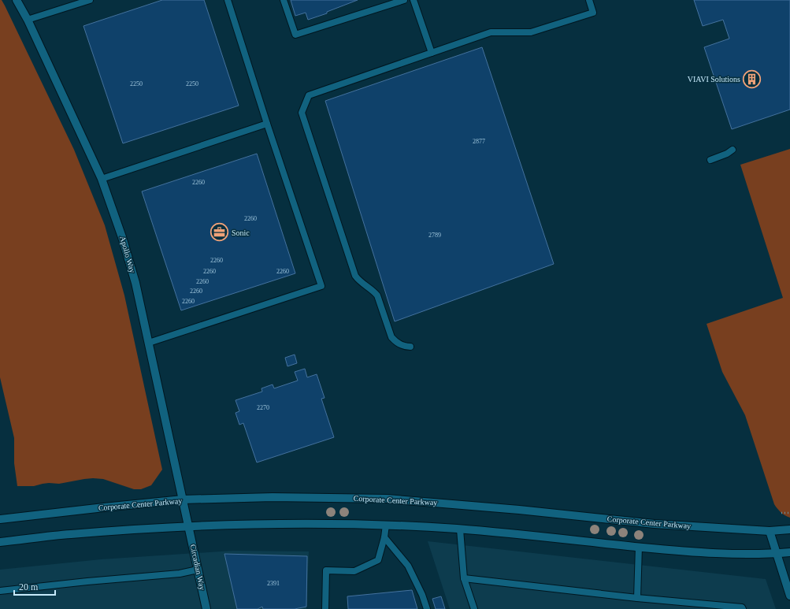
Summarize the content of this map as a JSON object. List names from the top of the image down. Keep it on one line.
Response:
{"streets":{"street":["Apollo Way","Corporate Center Parkway","Circadian Way"]},"crossings":[["Apollo Way","Corporate Center Parkway"],["Apollo Way","Circadian Way"]],"places":{"building":["VIAVI Solutions"],"office":["Sonic"]},"house_numbers":["2250","2250","2877","2260","2260","2789","2260","2260","2260","2260","2260","2260","2270","2391"],"scale_bar":"20 m"}
